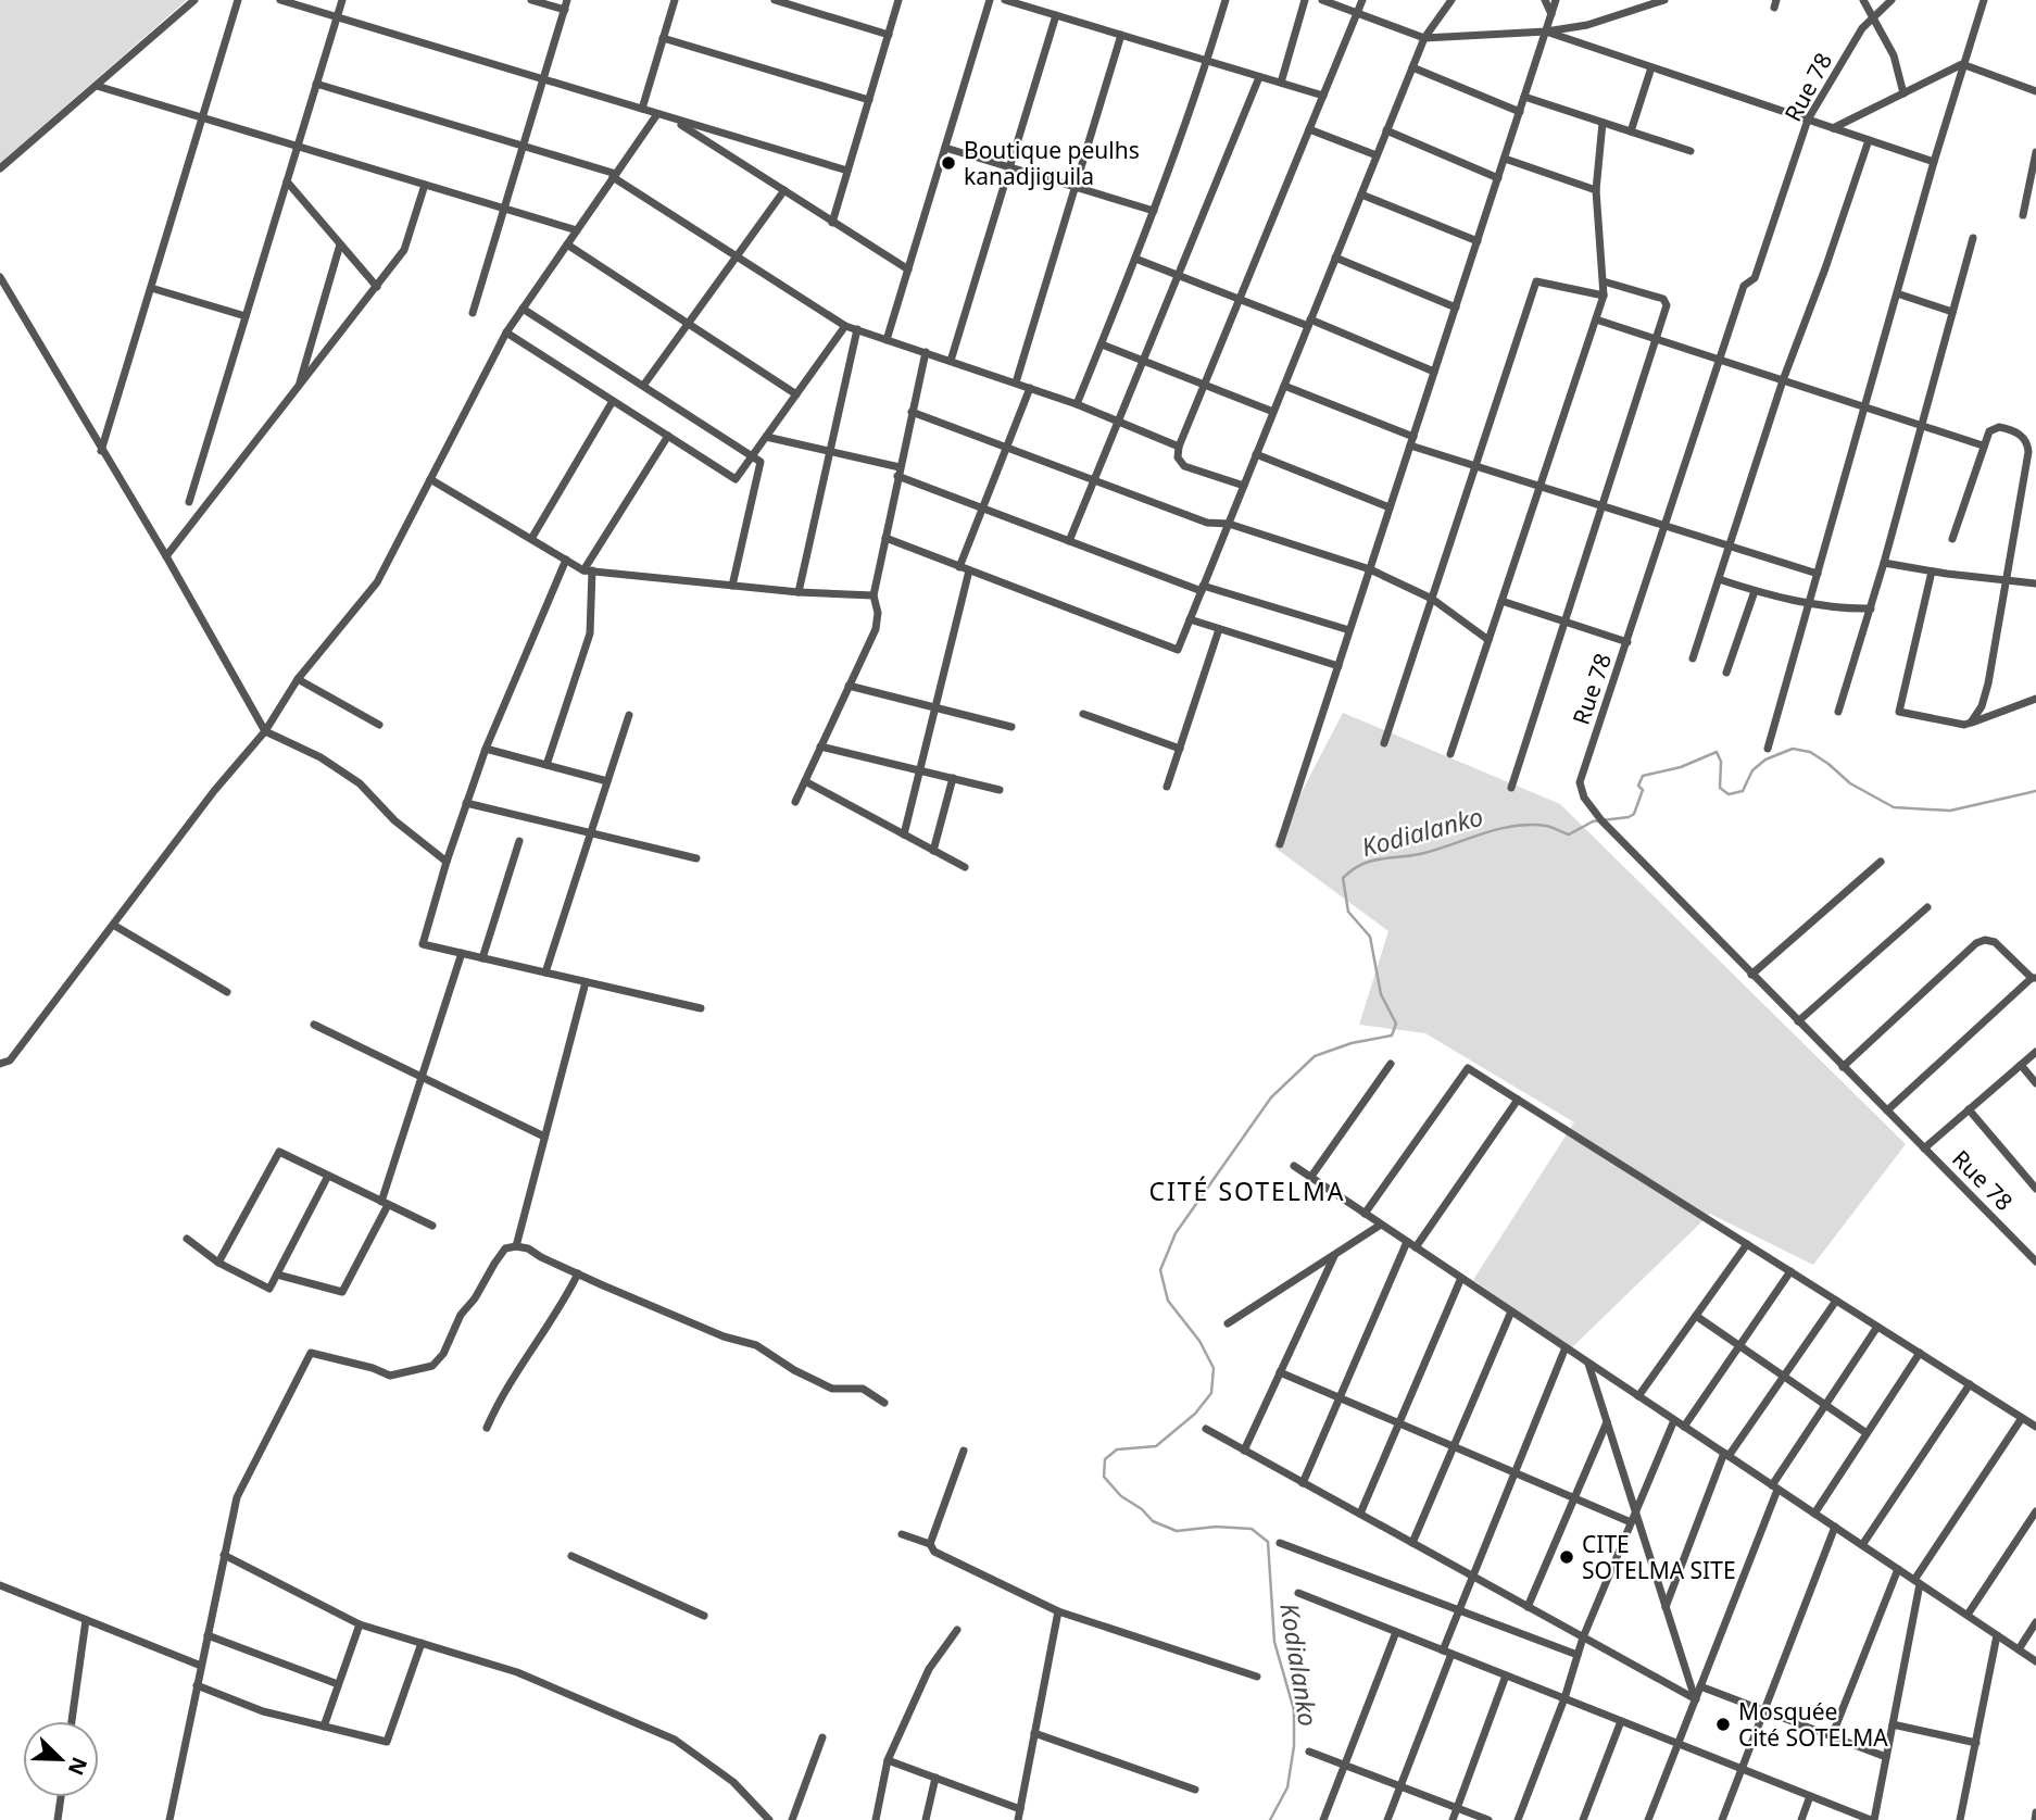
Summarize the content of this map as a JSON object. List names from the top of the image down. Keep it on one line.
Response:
{"streets":{"street":["Rue 78"]},"districts":["CITÉ SOTELMA"],"water":["Kodialanko"],"places":["Boutique peulhs kanadjiguila","CITE SOTELMA SITE","Mosquée Cité SOTELMA"],"north":"bottom right"}
